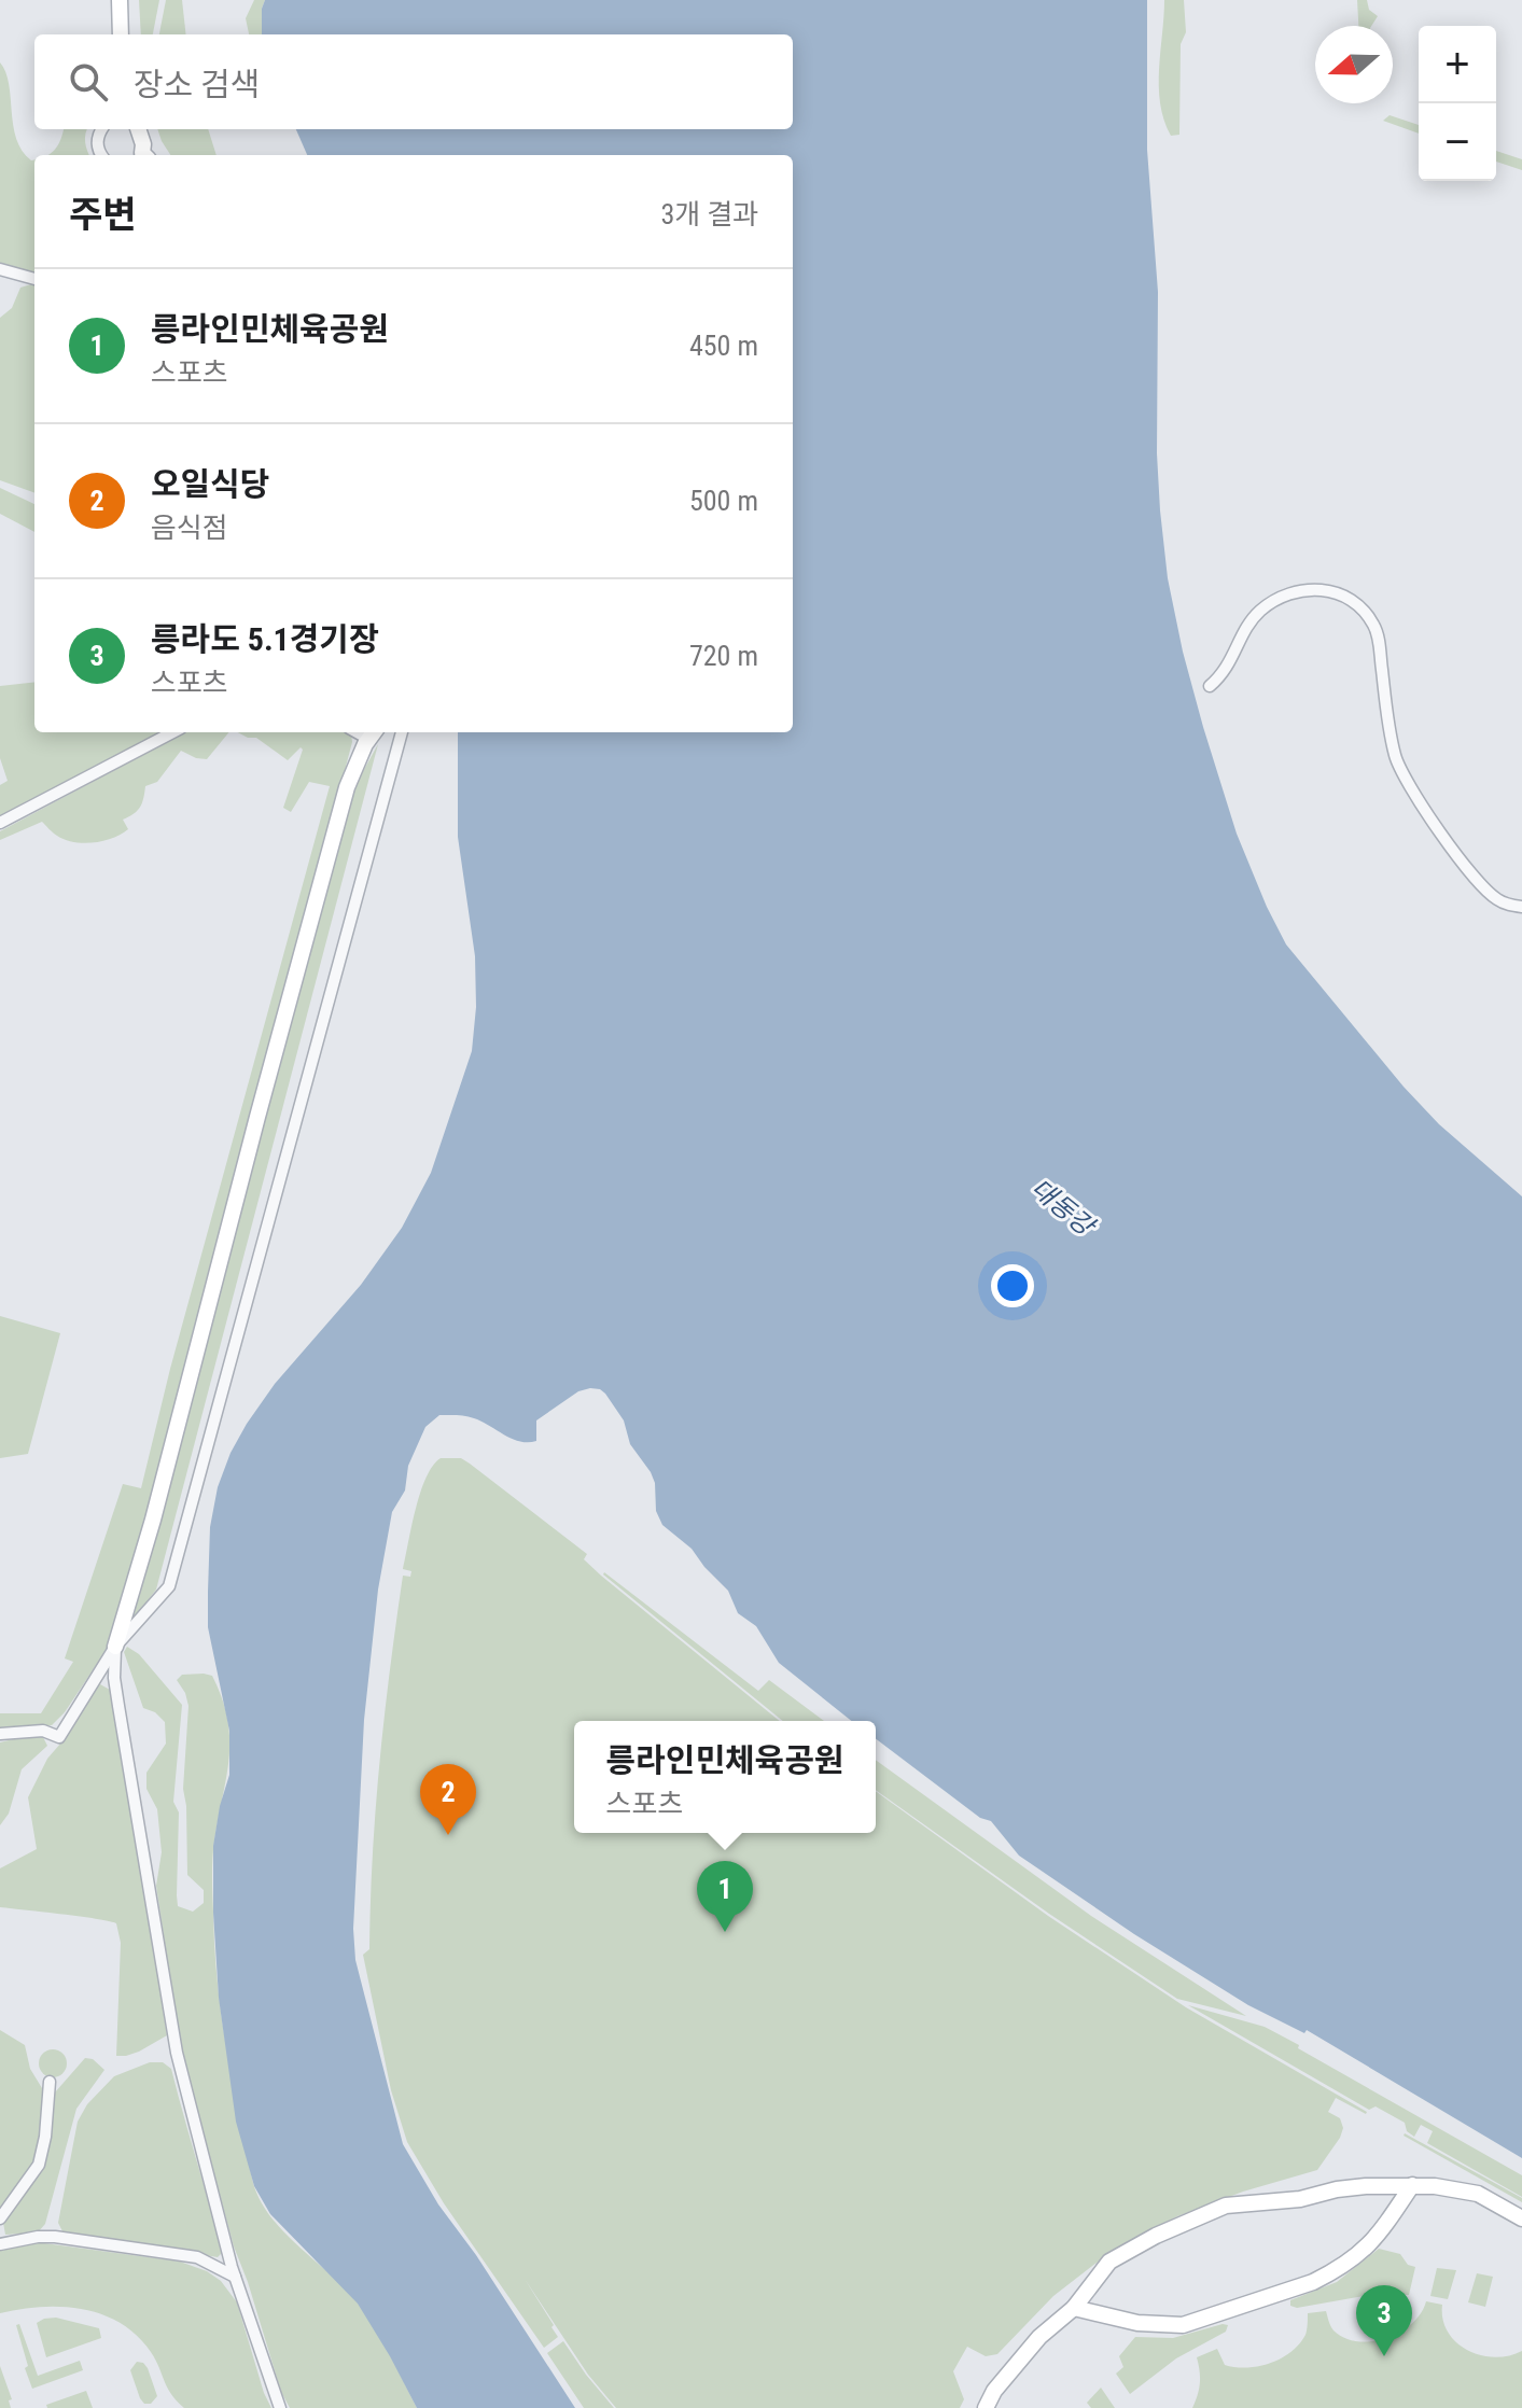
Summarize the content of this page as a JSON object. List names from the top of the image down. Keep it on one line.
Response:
{"water":["대동강"],"north":"left","page":{"map_buttons":["+","−"],"search":"장소 검색","heading":["주변","3개 결과"],"list":[{"mark":"1","name":"릉라인민체육공원","note":"스포츠","value":"450 m"},{"mark":"2","name":"오일식당","note":"음식점","value":"500 m"},{"mark":"3","name":"릉라도 5.1경기장","note":"스포츠","value":"720 m"}],"popup":["릉라인민체육공원","스포츠"],"pins":["2","1","3"]}}
